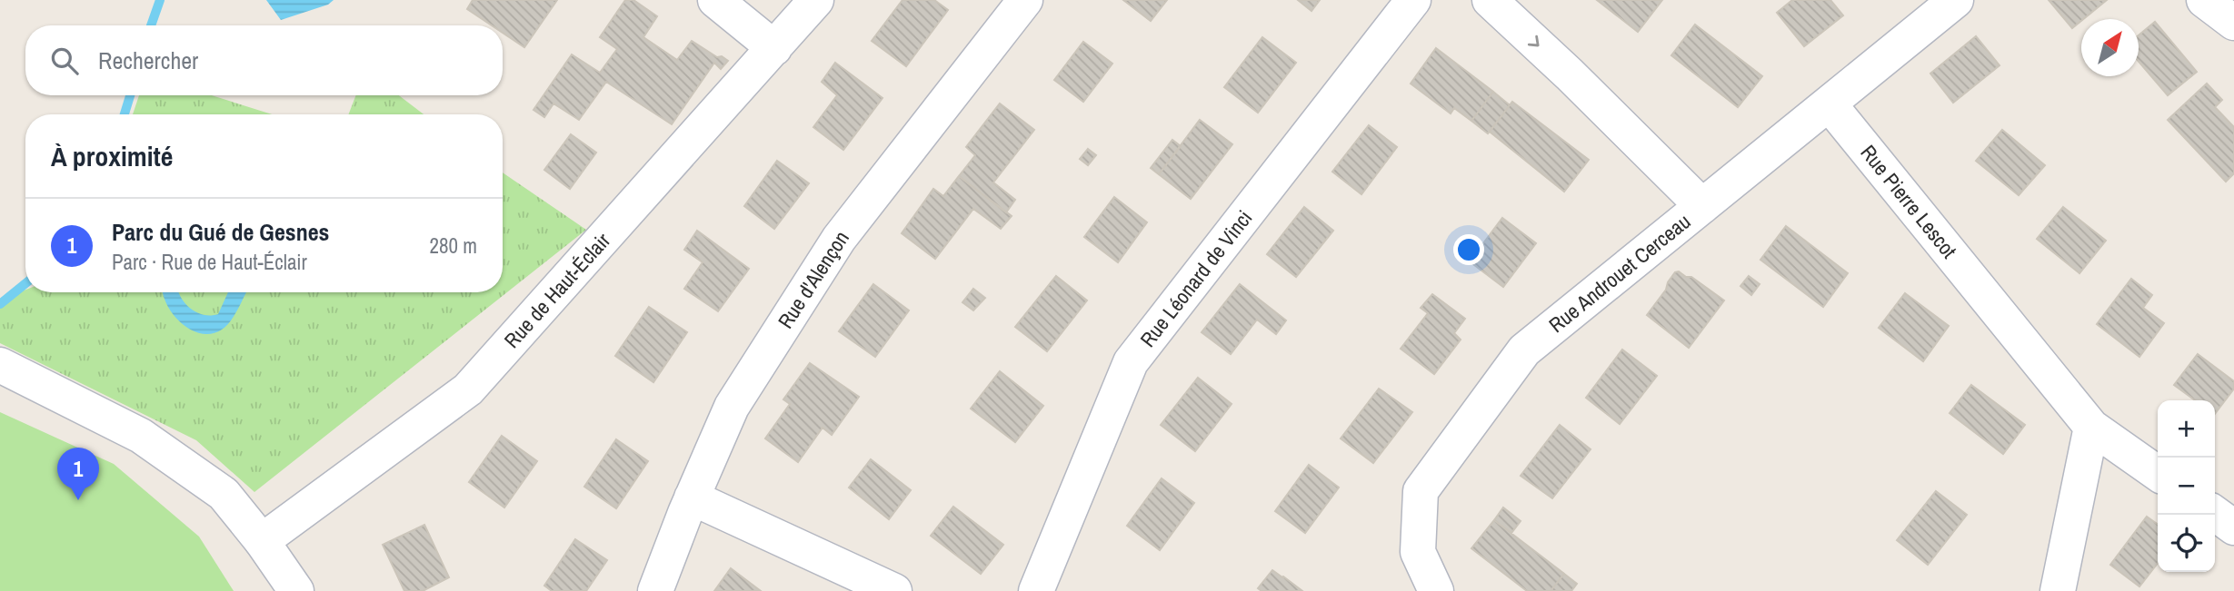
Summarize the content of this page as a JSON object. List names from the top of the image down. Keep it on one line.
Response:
{"streets":{"street":["Rue Pierre Lescot","Rue Androuet Cerceau","Rue Léonard de Vinci","Rue d'Alençon","Rue de Haut-Éclair"]},"one_way":["Rue Androuet Cerceau"],"north":"top right","page":{"search":"Rechercher","heading":"À proximité","list":[{"mark":"1","name":"Parc du Gué de Gesnes","note":"Parc · Rue de Haut-Éclair","value":"280 m"}],"map_buttons":["+","−"],"pins":"1"}}
